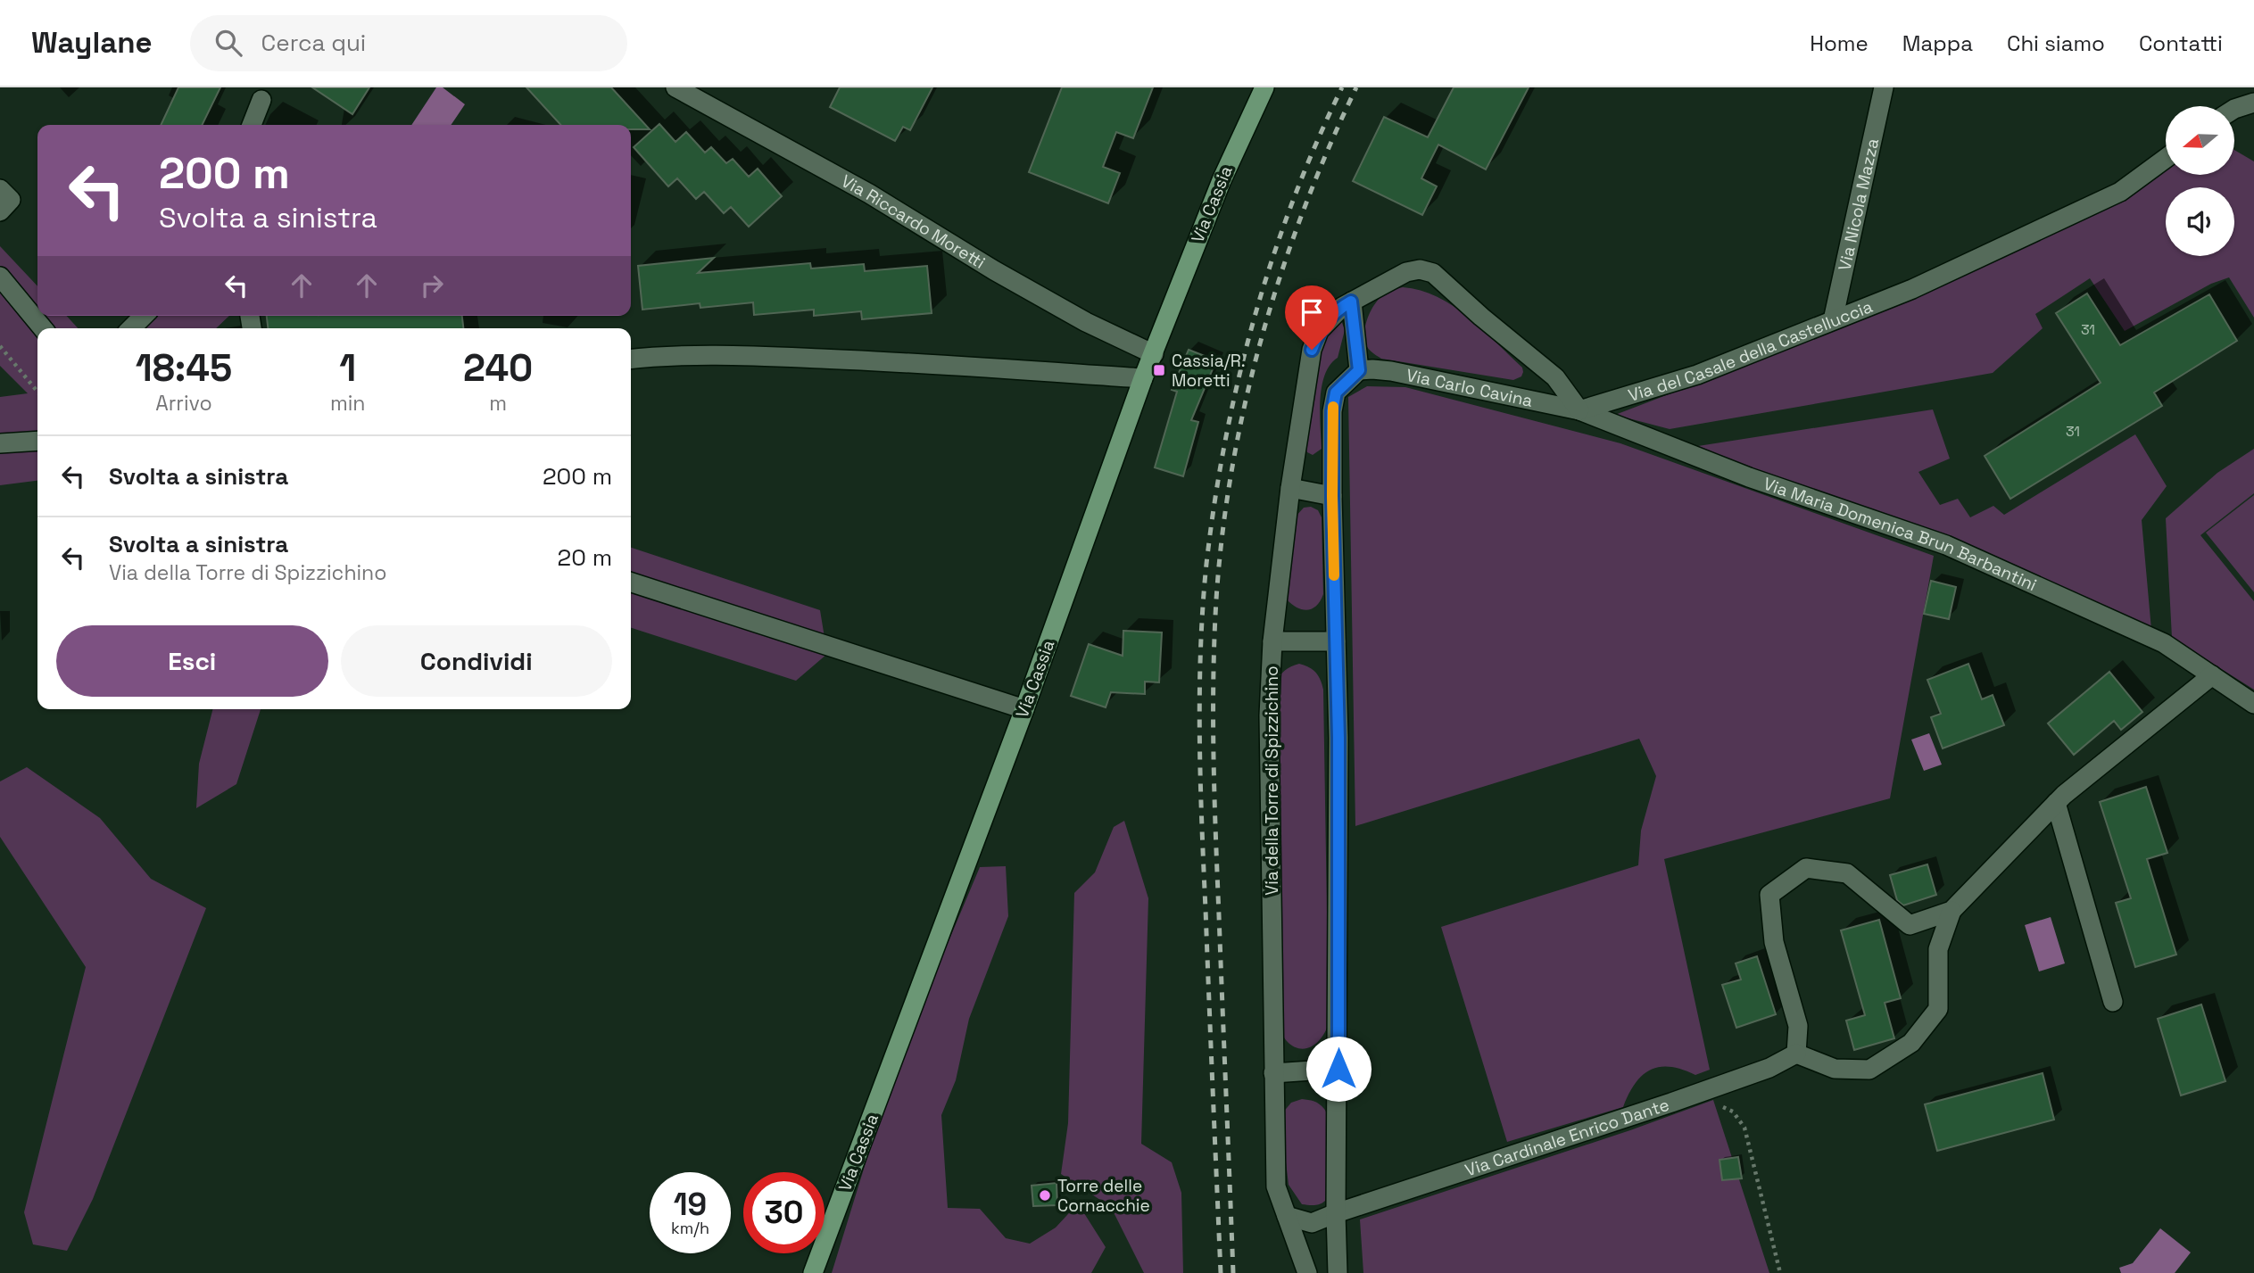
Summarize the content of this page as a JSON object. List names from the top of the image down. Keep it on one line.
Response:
{"streets":{"main road":["Via Cassia"],"street":["Via Nicola Mazza","Via Riccardo Moretti","Via del Casale della Castelluccia","Via Carlo Cavina","Via Maria Domenica Brun Barbantini","Via della Torre di Spizzichino","Via Cardinale Enrico Dante"]},"crossings":[["Via Cassia","Via Riccardo Moretti"],["Via Nicola Mazza","Via del Casale della Castelluccia"],["Via del Casale della Castelluccia","Via Carlo Cavina"],["Via del Casale della Castelluccia","Via Maria Domenica Brun Barbantini"],["Via Carlo Cavina","Via Maria Domenica Brun Barbantini"],["Via della Torre di Spizzichino","Via Cardinale Enrico Dante"]],"places":{"transit":["Cassia/R. Moretti"],"other":["Torre delle Cornacchie"]},"house_numbers":["31","31"],"north":"left","page":{"header":"Waylane","search":"Cerca qui","nav":["Home","Mappa","Chi siamo","Contatti"],"turn":["200 m","Svolta a sinistra"],"eta":["18:45","Arrivo","1","min","240","m"],"list":[{"name":"Svolta a sinistra","value":"200 m"},{"name":"Svolta a sinistra","note":"Via della Torre di Spizzichino","value":"20 m"}],"buttons":["Esci","Condividi"],"speed":"19 km/h","limit":"30"}}
